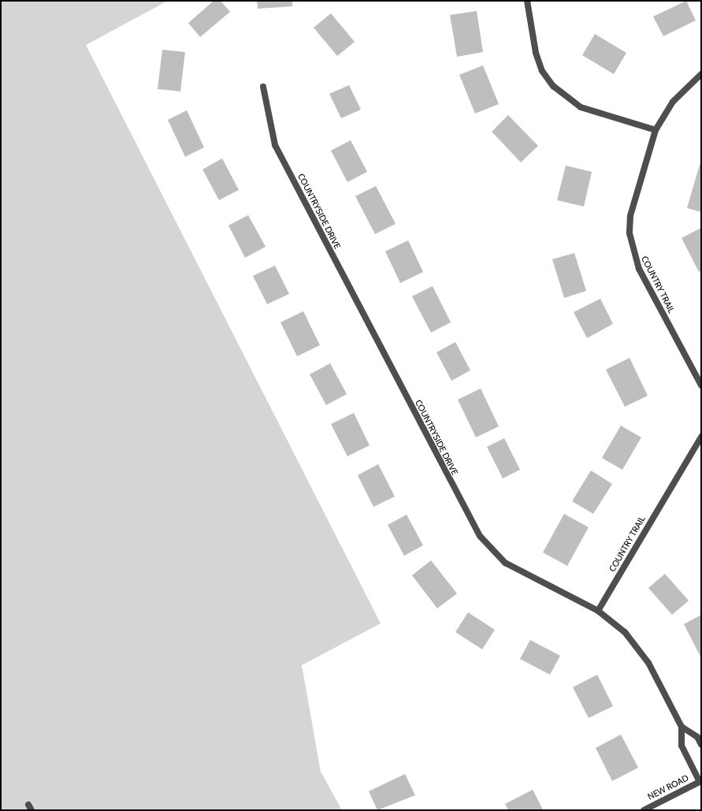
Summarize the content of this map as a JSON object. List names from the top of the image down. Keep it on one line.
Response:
{"streets":{"street":["COUNTRYSIDE DRIVE","COUNTRY TRAIL","NEW ROAD"]},"crossings":[["COUNTRYSIDE DRIVE","COUNTRY TRAIL"],["COUNTRYSIDE DRIVE","NEW ROAD"]]}
